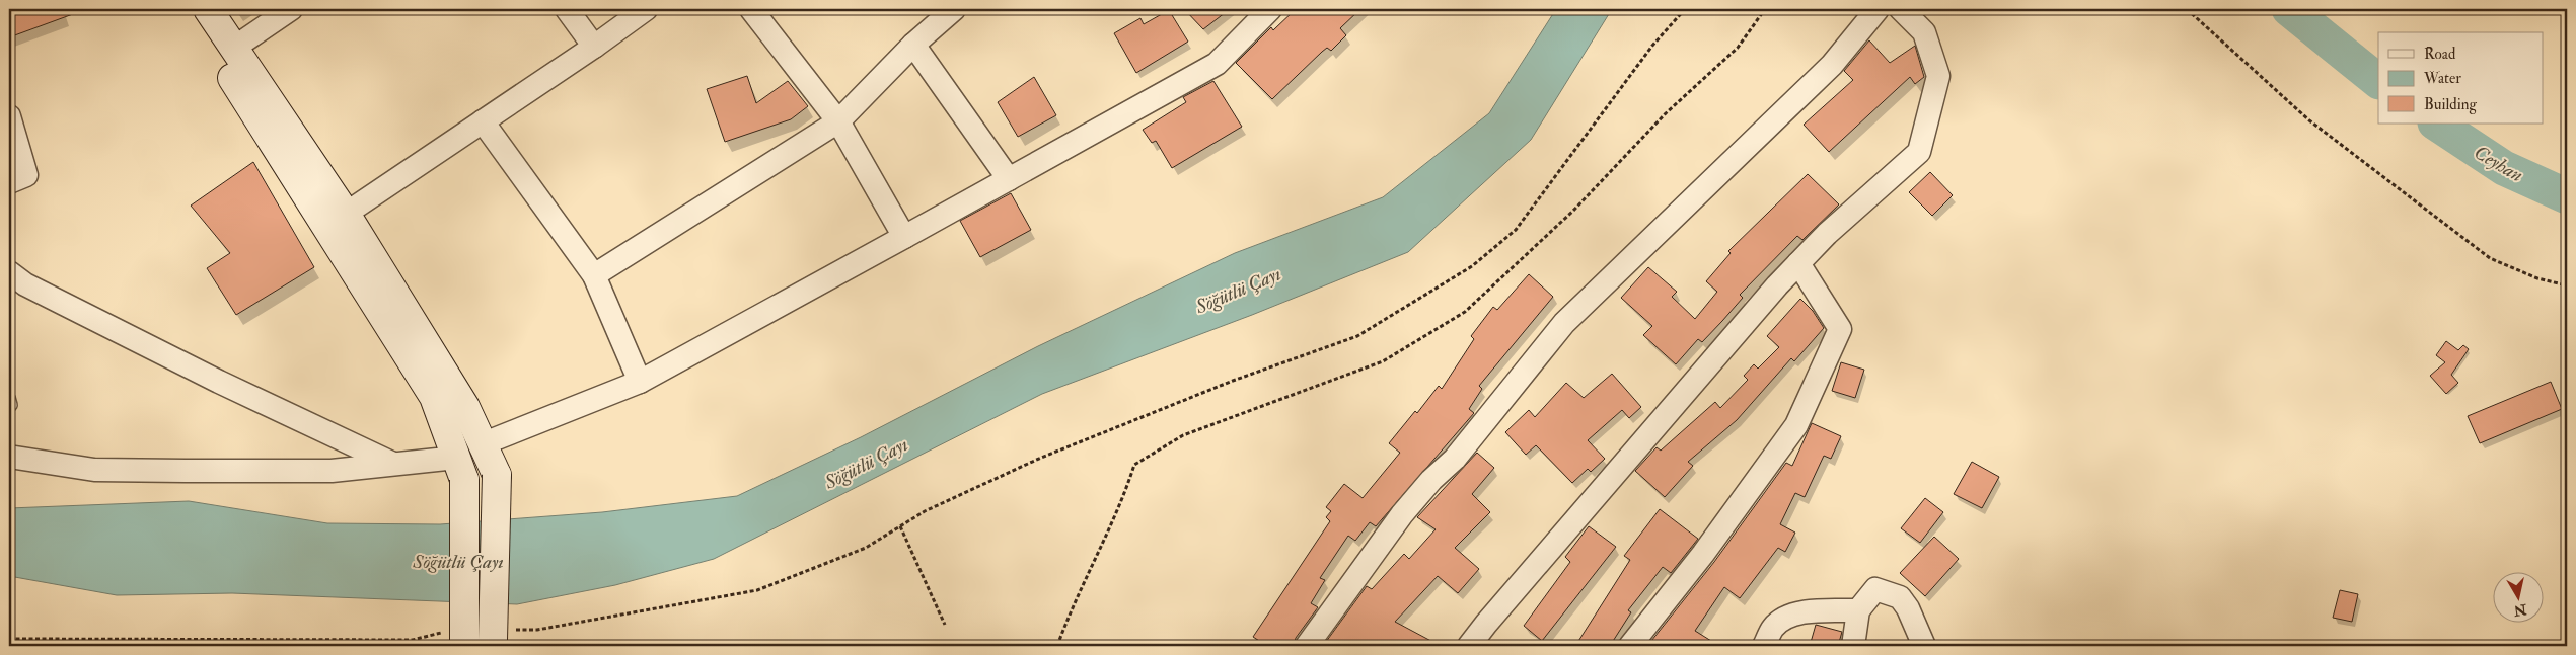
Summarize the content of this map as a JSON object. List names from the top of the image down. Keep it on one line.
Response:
{"water":["Ceyhan","Söğütlü Çayı"],"legend":["Road","Water","Building"],"north":"bottom"}
